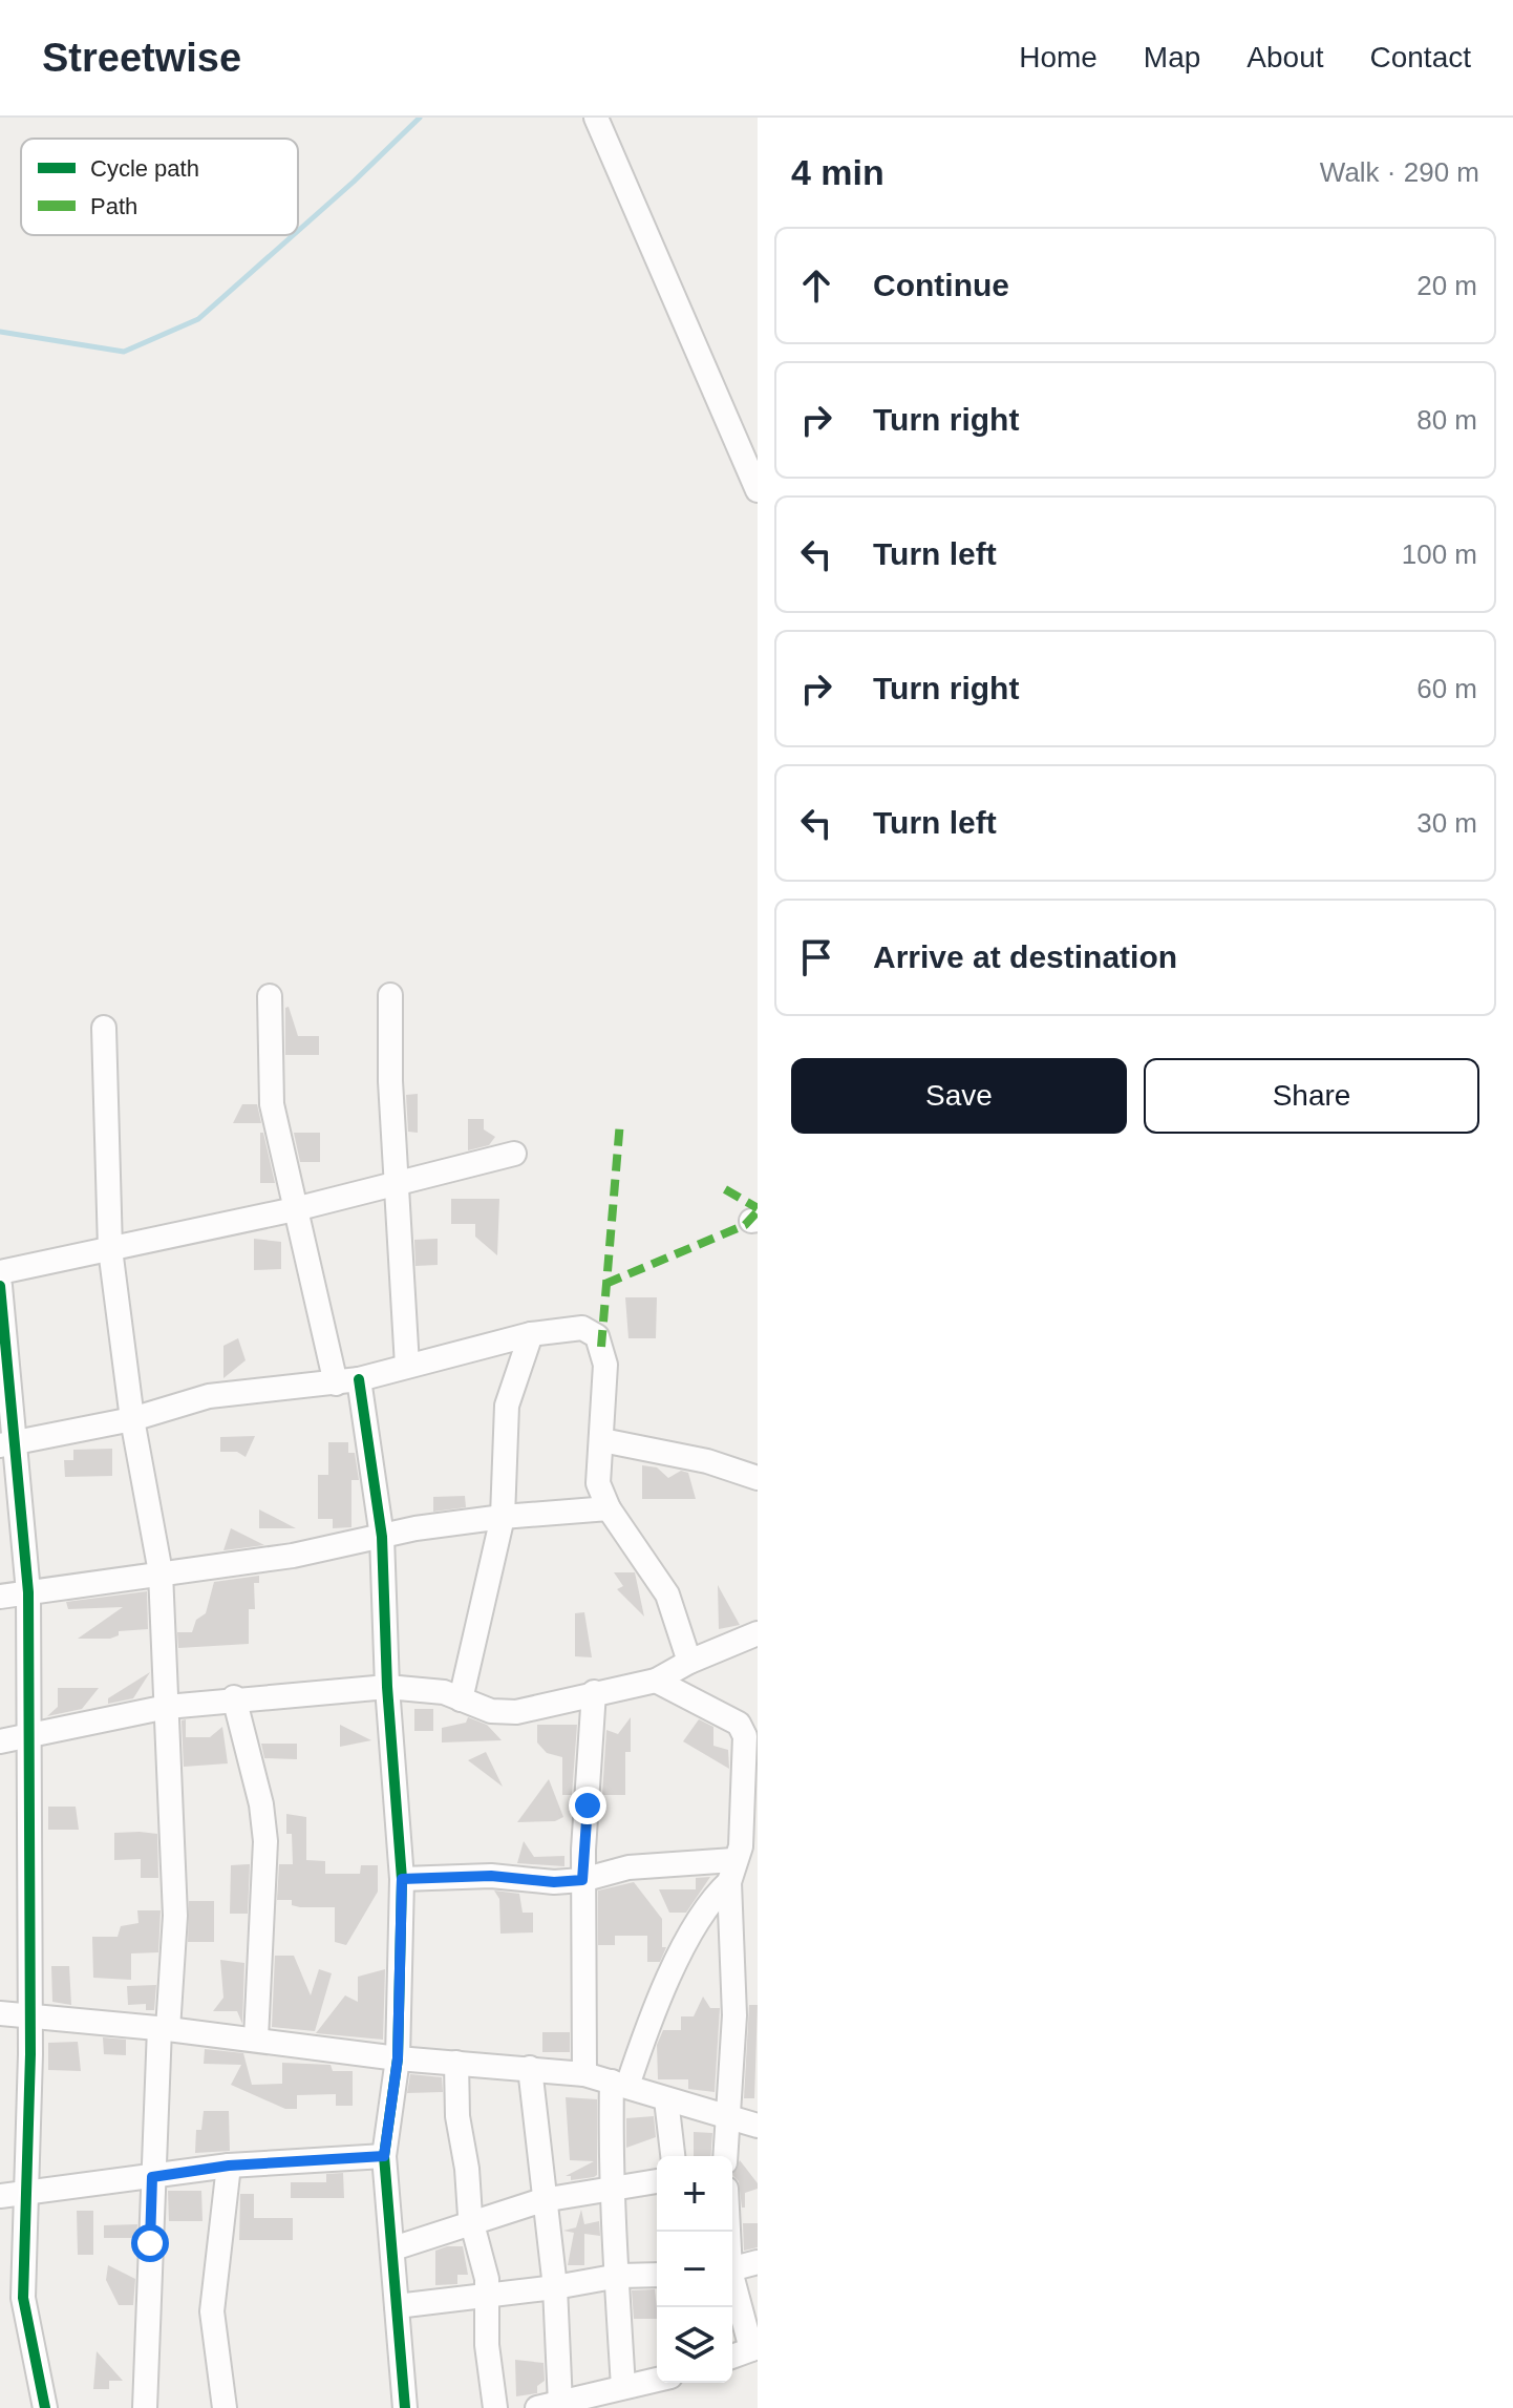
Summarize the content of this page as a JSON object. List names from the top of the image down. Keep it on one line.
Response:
{"legend":["Cycle path","Path"],"page":{"header":"Streetwise","nav":["Home","Map","About","Contact"],"heading":["4 min","Walk · 290 m"],"list":[["Continue","20 m"],["Turn right","80 m"],["Turn left","100 m"],["Turn right","60 m"],["Turn left","30 m"],"Arrive at destination"],"buttons":["Save","Share"],"map_buttons":["+","−"]}}
